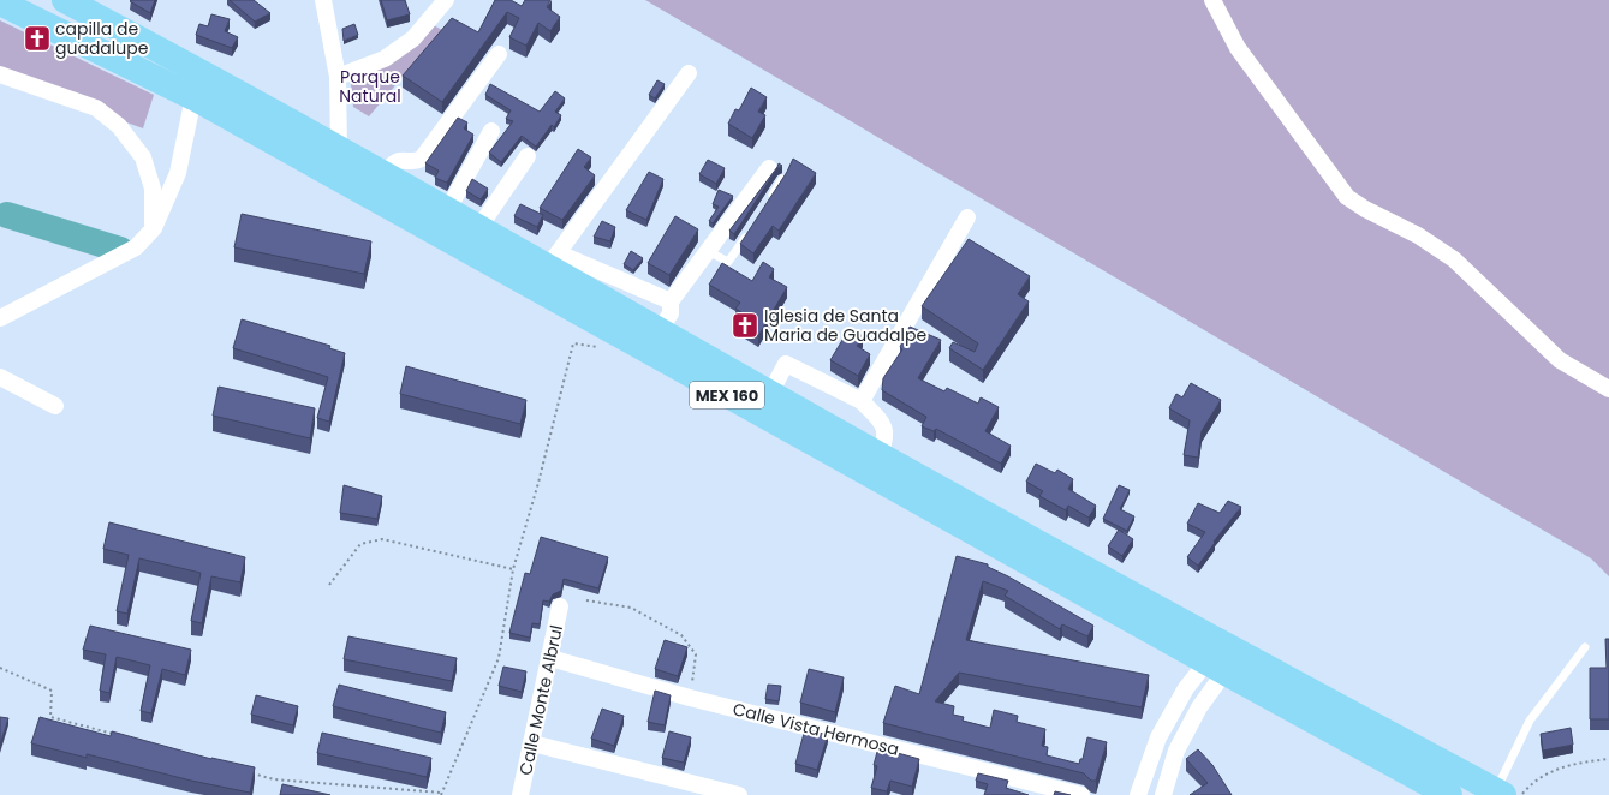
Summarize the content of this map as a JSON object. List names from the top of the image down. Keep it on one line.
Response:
{"streets":{"main road":["MEX 160"],"street":["Calle Monte Albrul","Calle Vista Hermosa"]},"crossings":[["Calle Monte Albrul","Calle Vista Hermosa"]],"parks":["Parque Natural"],"places":{"church":["capilla de guadalupe","Iglesia de Santa Maria de Guadalpe"]}}
